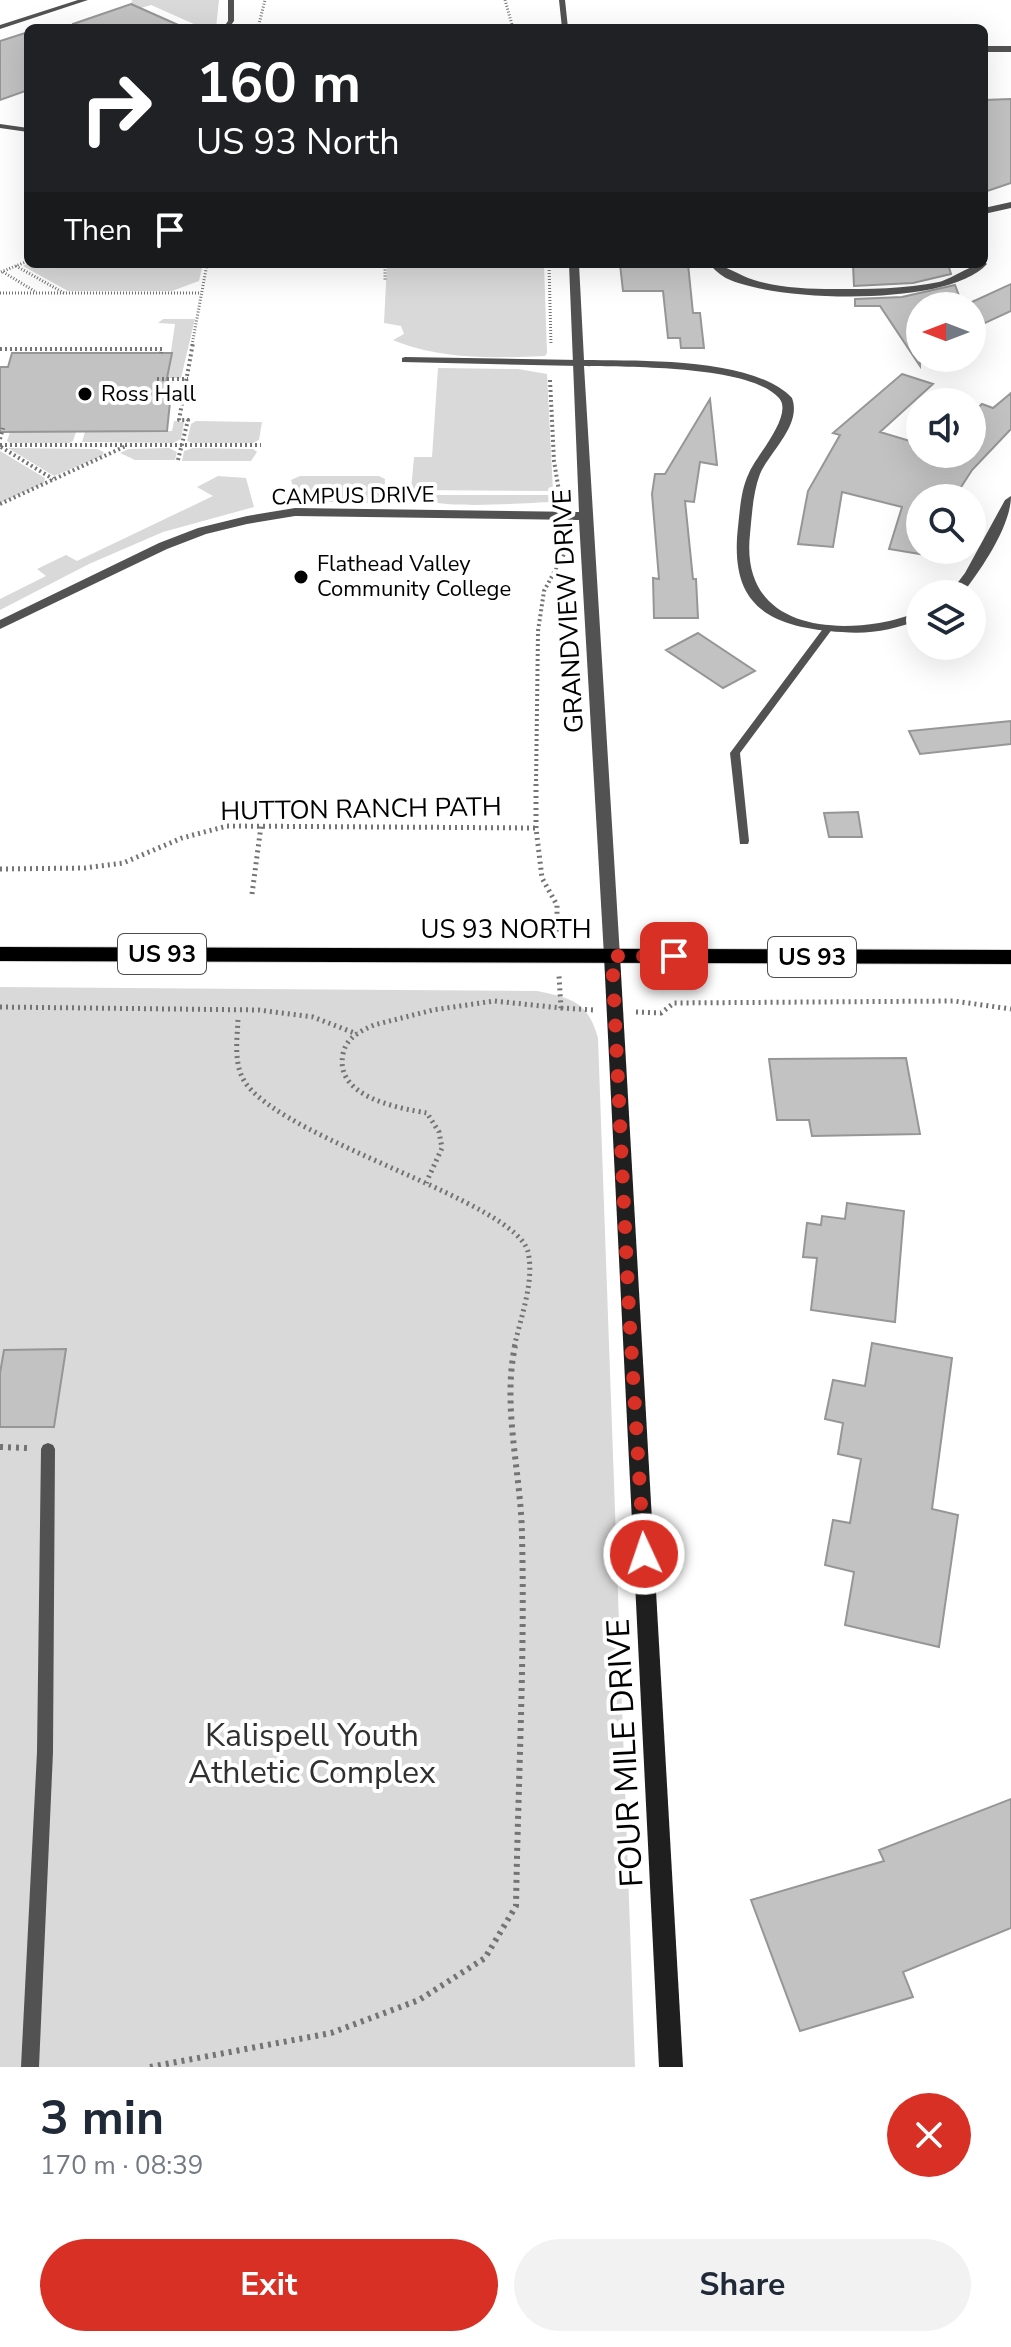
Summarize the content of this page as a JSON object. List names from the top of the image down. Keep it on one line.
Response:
{"streets":{"main road":["US 93 NORTH","US 93"],"street":["CAMPUS DRIVE","GRANDVIEW DRIVE","FOUR MILE DRIVE"],"path":["HUTTON RANCH PATH"]},"crossings":[["CAMPUS DRIVE","GRANDVIEW DRIVE"],["GRANDVIEW DRIVE","US 93 NORTH"],["GRANDVIEW DRIVE","FOUR MILE DRIVE"],["US 93 NORTH","FOUR MILE DRIVE"]],"parks":["Kalispell Youth Athletic Complex"],"places":["Ross Hall","Flathead Valley Community College"],"north":"left","page":{"turn":["160 m","US 93 North"],"then":"Then","heading":["3 min","170 m · 08:39"],"buttons":["Exit","Share"]}}
